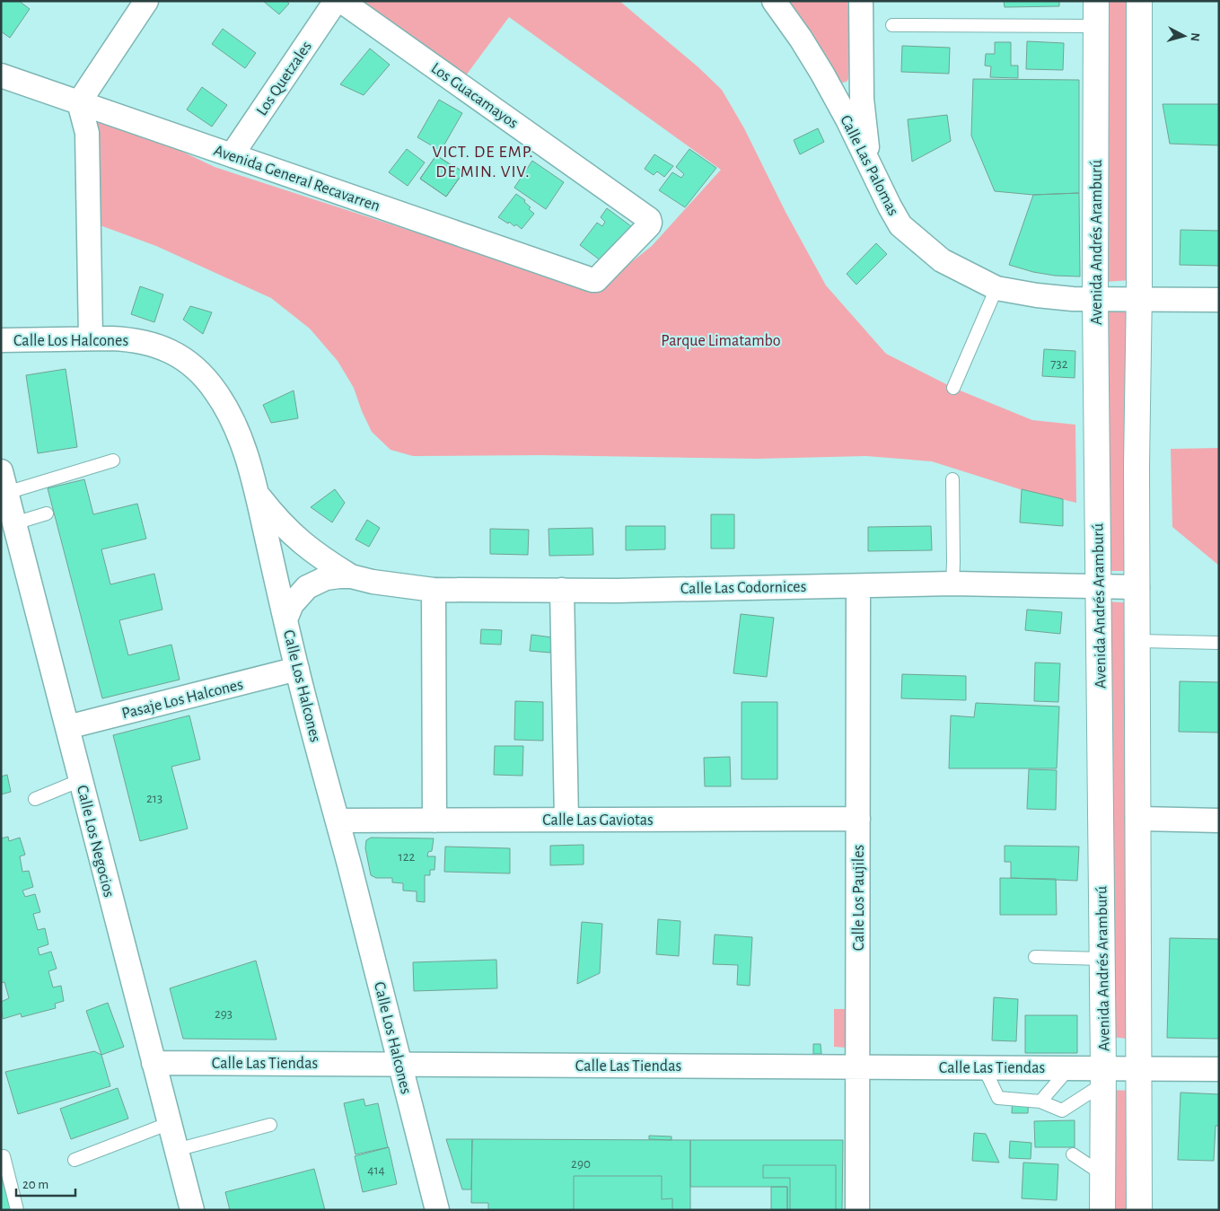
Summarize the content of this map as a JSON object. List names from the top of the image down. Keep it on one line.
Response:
{"streets":{"main road":["Avenida Andrés Aramburú"],"street":["Los Quetzales","Los Guacamayos","Calle Las Palomas","Avenida General Recavarren","Calle Los Halcones","Calle Las Codornices","Pasaje Los Halcones","Calle Las Gaviotas","Calle Los Negocios","Calle Los Paujiles","Calle Las Tiendas"]},"crossings":[["Los Quetzales","Avenida General Recavarren"],["Los Guacamayos","Avenida General Recavarren"],["Calle Las Palomas","Avenida Andrés Aramburú"],["Avenida Andrés Aramburú","Calle Las Codornices"],["Avenida Andrés Aramburú","Calle Las Tiendas"],["Calle Los Halcones","Calle Las Codornices"],["Calle Los Halcones","Pasaje Los Halcones"],["Calle Los Halcones","Calle Las Gaviotas"],["Calle Los Halcones","Calle Las Tiendas"],["Calle Las Codornices","Calle Los Paujiles"],["Pasaje Los Halcones","Calle Los Negocios"],["Calle Las Gaviotas","Calle Los Paujiles"],["Calle Los Negocios","Calle Las Tiendas"],["Calle Los Paujiles","Calle Las Tiendas"]],"districts":["VICT. DE EMP. DE MIN. VIV."],"parks":["Parque Limatambo"],"house_numbers":["732","213","122","293","290","414"],"scale_bar":"20 m","north":"right"}
